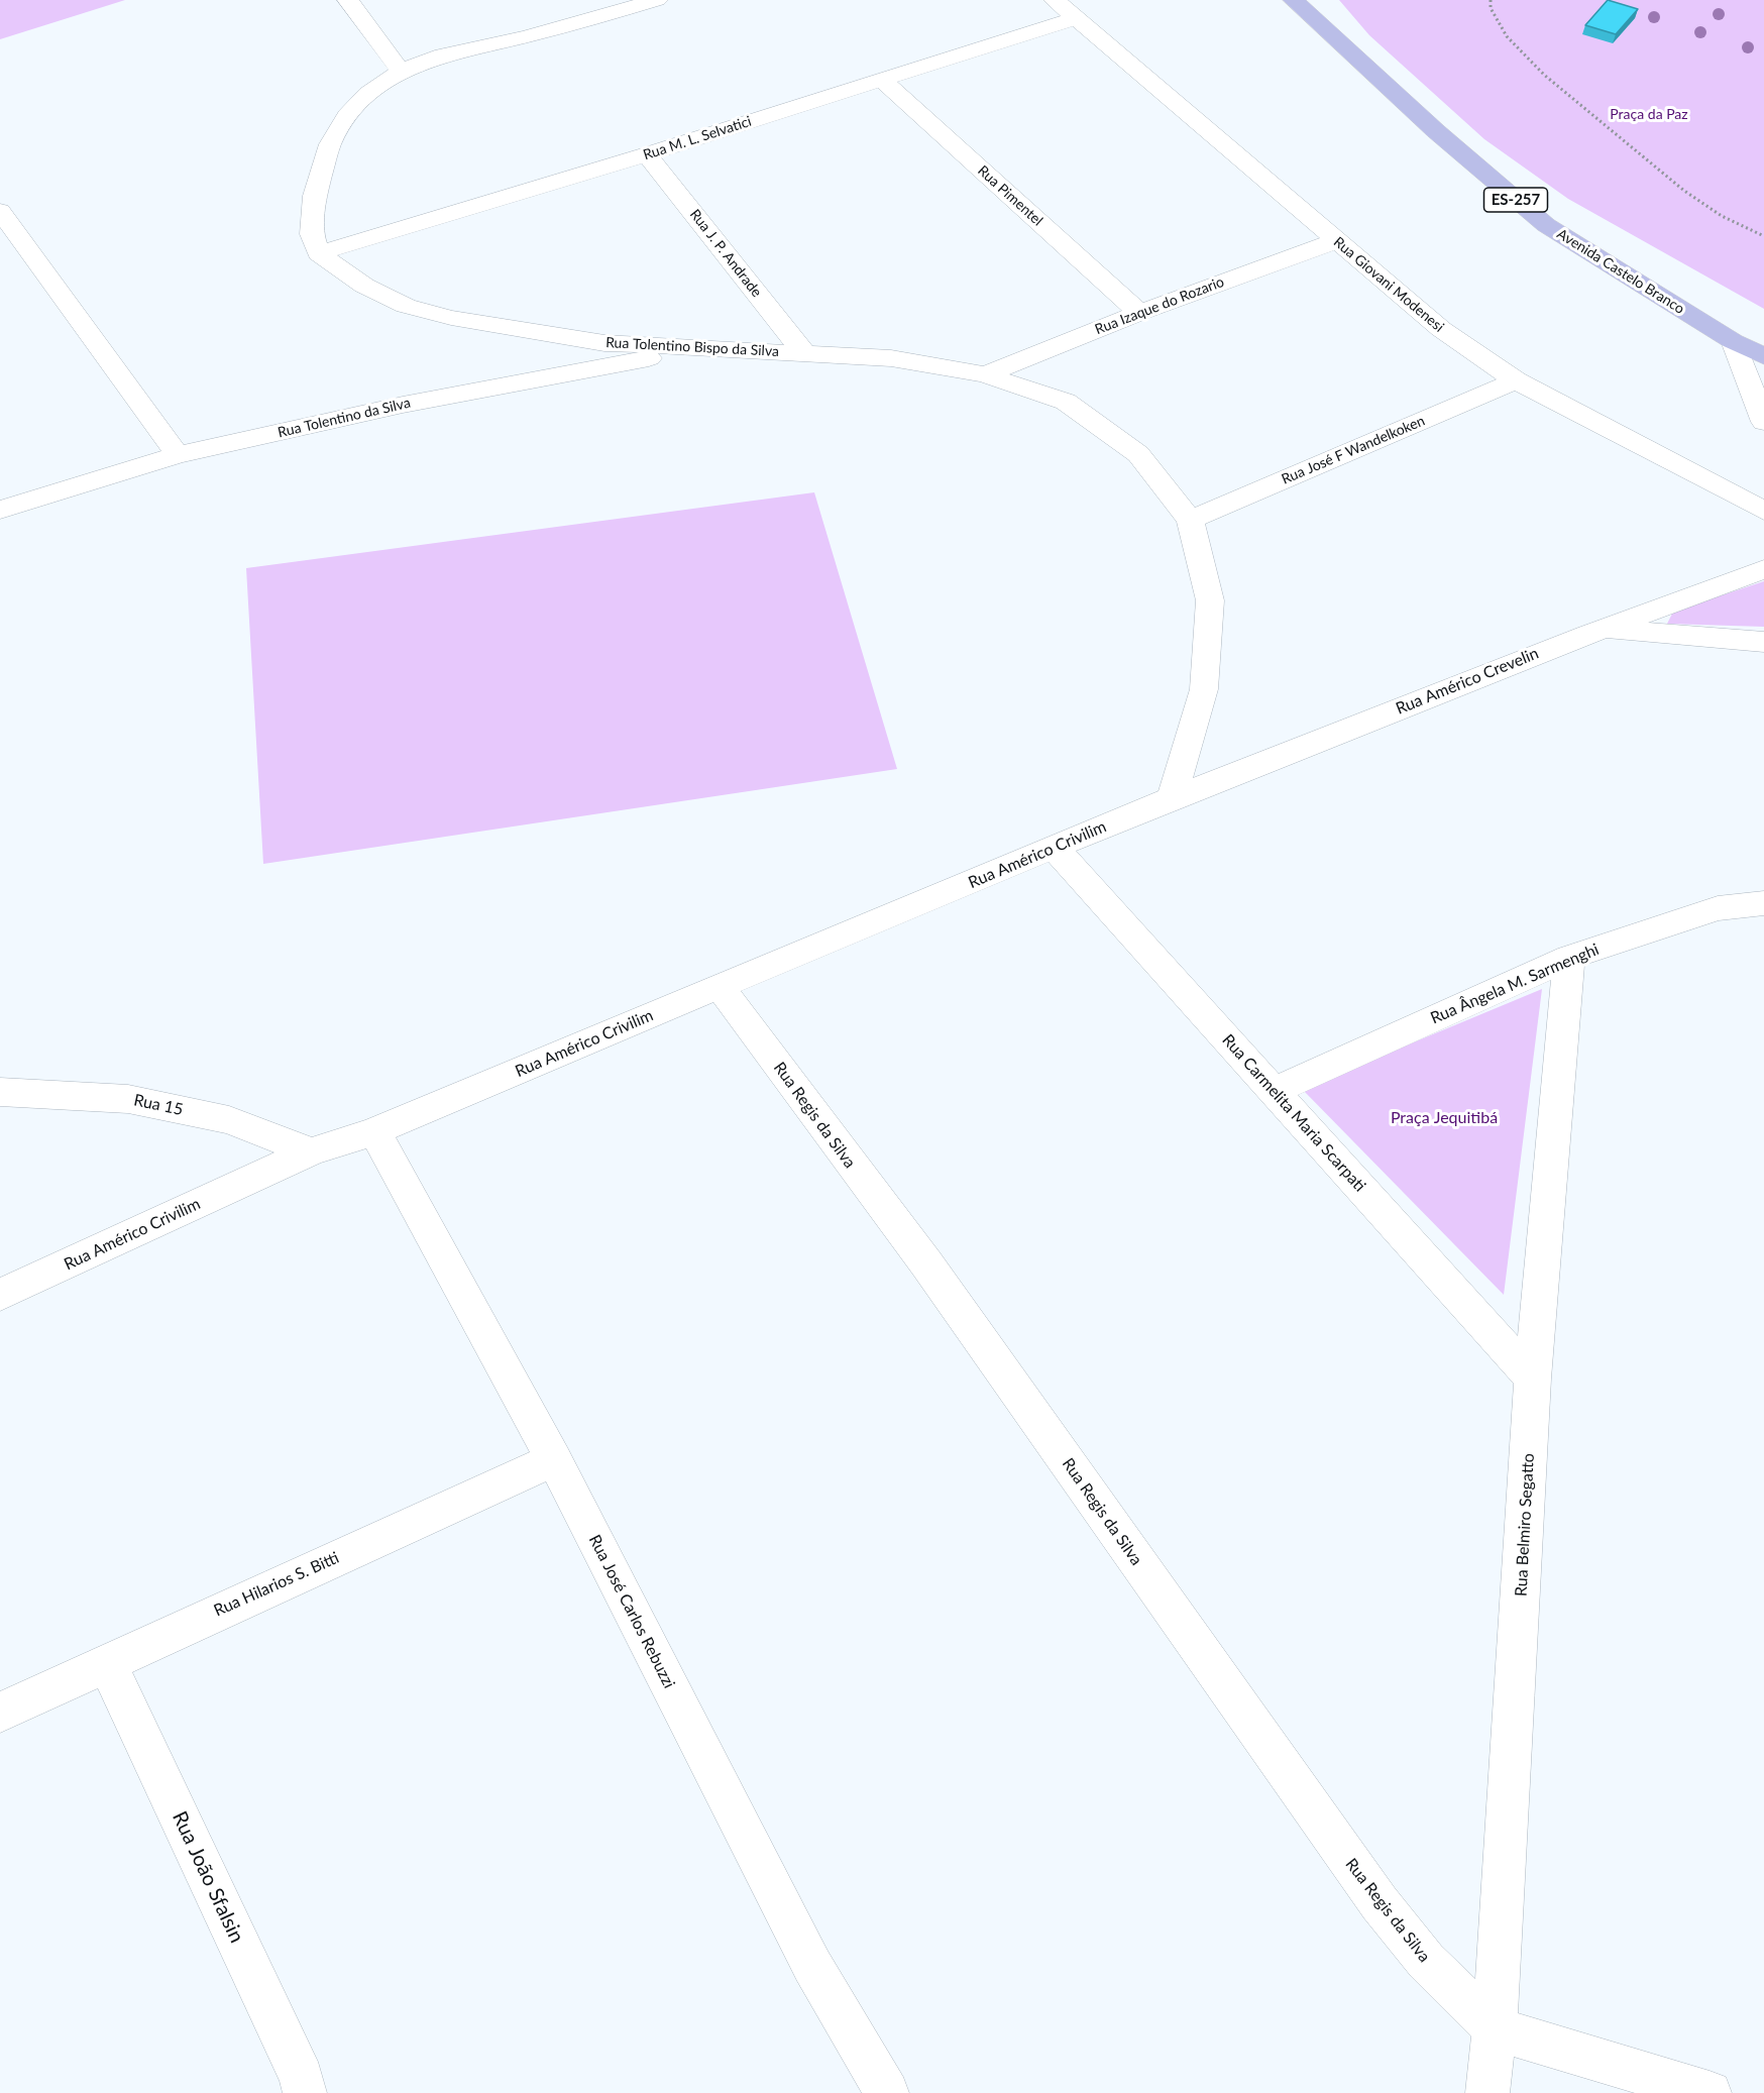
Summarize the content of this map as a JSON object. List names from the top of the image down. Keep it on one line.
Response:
{"streets":{"main road":["ES-257","Avenida Castelo Branco"],"street":["Rua M. L. Selvatici","Rua Pimentel","Rua J. P. Andrade","Rua Giovani Modenesi","Rua Izaque do Rozario","Rua Tolentino Bispo da Silva","Rua Tolentino da Silva","Rua José F Wandelkoken","Rua Américo Crevelin","Rua Américo Crivilim","Rua Ângela M. Sarmenghi","Rua 15","Rua Carmelita Maria Scarpati","Rua Regis da Silva","Rua Belmiro Segatto","Rua Hilarios S. Bitti","Rua José Carlos Rebuzzi","Rua João Sfalsin"]},"crossings":[["Rua M. L. Selvatici","Rua Pimentel"],["Rua M. L. Selvatici","Rua J. P. Andrade"],["Rua M. L. Selvatici","Rua Giovani Modenesi"],["Rua M. L. Selvatici","Rua Tolentino Bispo da Silva"],["Rua Pimentel","Rua Izaque do Rozario"],["Rua J. P. Andrade","Rua Tolentino Bispo da Silva"],["Rua Giovani Modenesi","Rua Izaque do Rozario"],["Rua Giovani Modenesi","Rua José F Wandelkoken"],["Rua Izaque do Rozario","Rua Tolentino Bispo da Silva"],["Rua Tolentino Bispo da Silva","Rua Tolentino da Silva"],["Rua Tolentino Bispo da Silva","Rua José F Wandelkoken"],["Rua Tolentino Bispo da Silva","Rua Américo Crevelin"],["Rua Tolentino Bispo da Silva","Rua Américo Crivilim"],["Rua Américo Crevelin","Rua Américo Crivilim"],["Rua Américo Crivilim","Rua 15"],["Rua Américo Crivilim","Rua Carmelita Maria Scarpati"],["Rua Américo Crivilim","Rua Regis da Silva"],["Rua Américo Crivilim","Rua José Carlos Rebuzzi"],["Rua Ângela M. Sarmenghi","Rua Carmelita Maria Scarpati"],["Rua Ângela M. Sarmenghi","Rua Belmiro Segatto"],["Rua Carmelita Maria Scarpati","Rua Belmiro Segatto"],["Rua Regis da Silva","Rua Belmiro Segatto"],["Rua Hilarios S. Bitti","Rua José Carlos Rebuzzi"],["Rua Hilarios S. Bitti","Rua João Sfalsin"]],"parks":["Praça da Paz","Praça Jequitibá"]}
